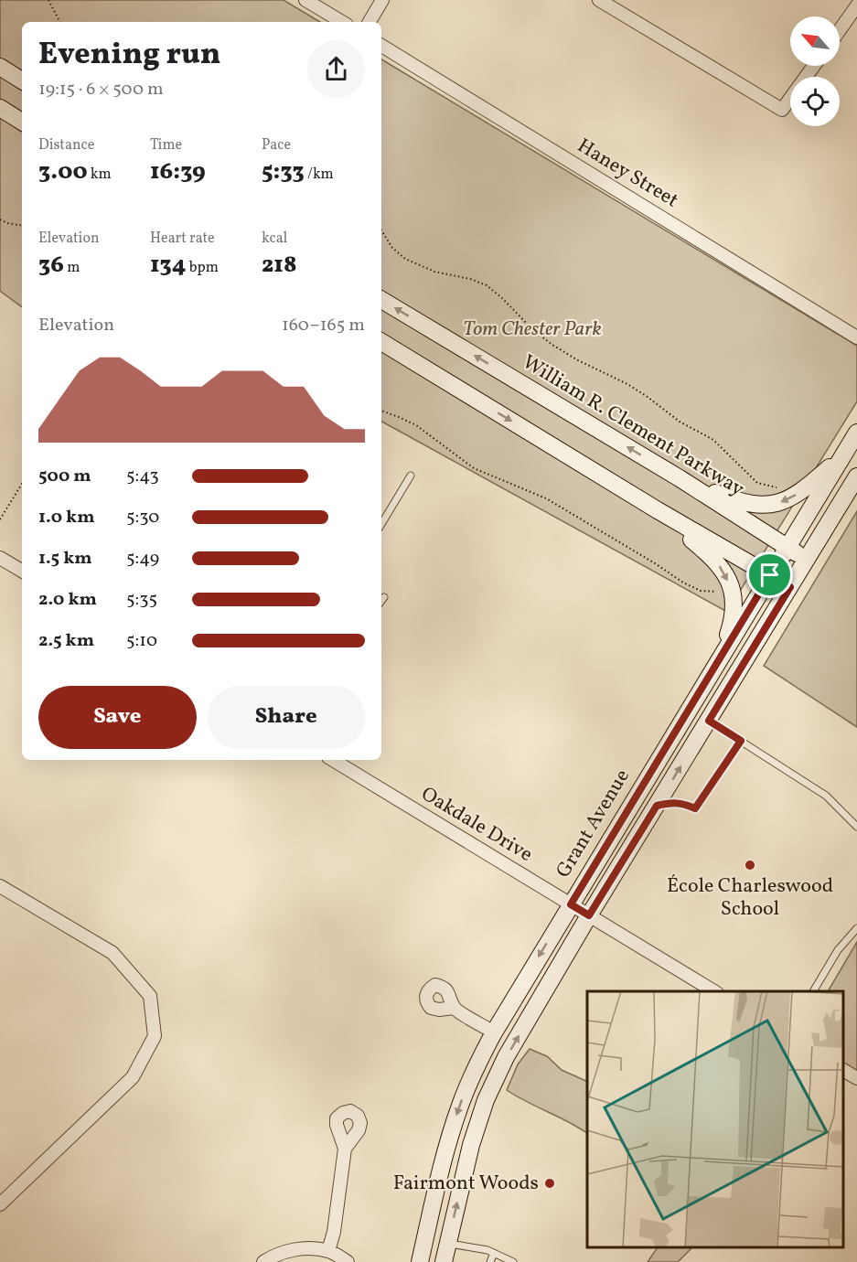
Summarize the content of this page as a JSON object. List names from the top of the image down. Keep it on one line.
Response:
{"streets":{"main road":["William R. Clement Parkway","Grant Avenue"],"street":["Haney Street","Oakdale Drive"]},"crossings":[["William R. Clement Parkway","Grant Avenue"],["Grant Avenue","Oakdale Drive"]],"parks":["Tom Chester Park"],"places":["École Charleswood School","Fairmont Woods"],"north":"top left","page":{"heading":["Evening run","19:15 · 6 × 500 m"],"stats":[["Distance","3.00 km"],["Time","16:39"],["Pace","5:33 /km"],["Elevation","36 m"],["Heart rate","134 bpm"],["kcal","218"]],"chart":["Elevation","160–165 m"],"list":[{"name":"500 m","note":"5:43"},{"name":"1.0 km","note":"5:30"},{"name":"1.5 km","note":"5:49"},{"name":"2.0 km","note":"5:35"},{"name":"2.5 km","note":"5:10"}],"buttons":["Save","Share"]}}
